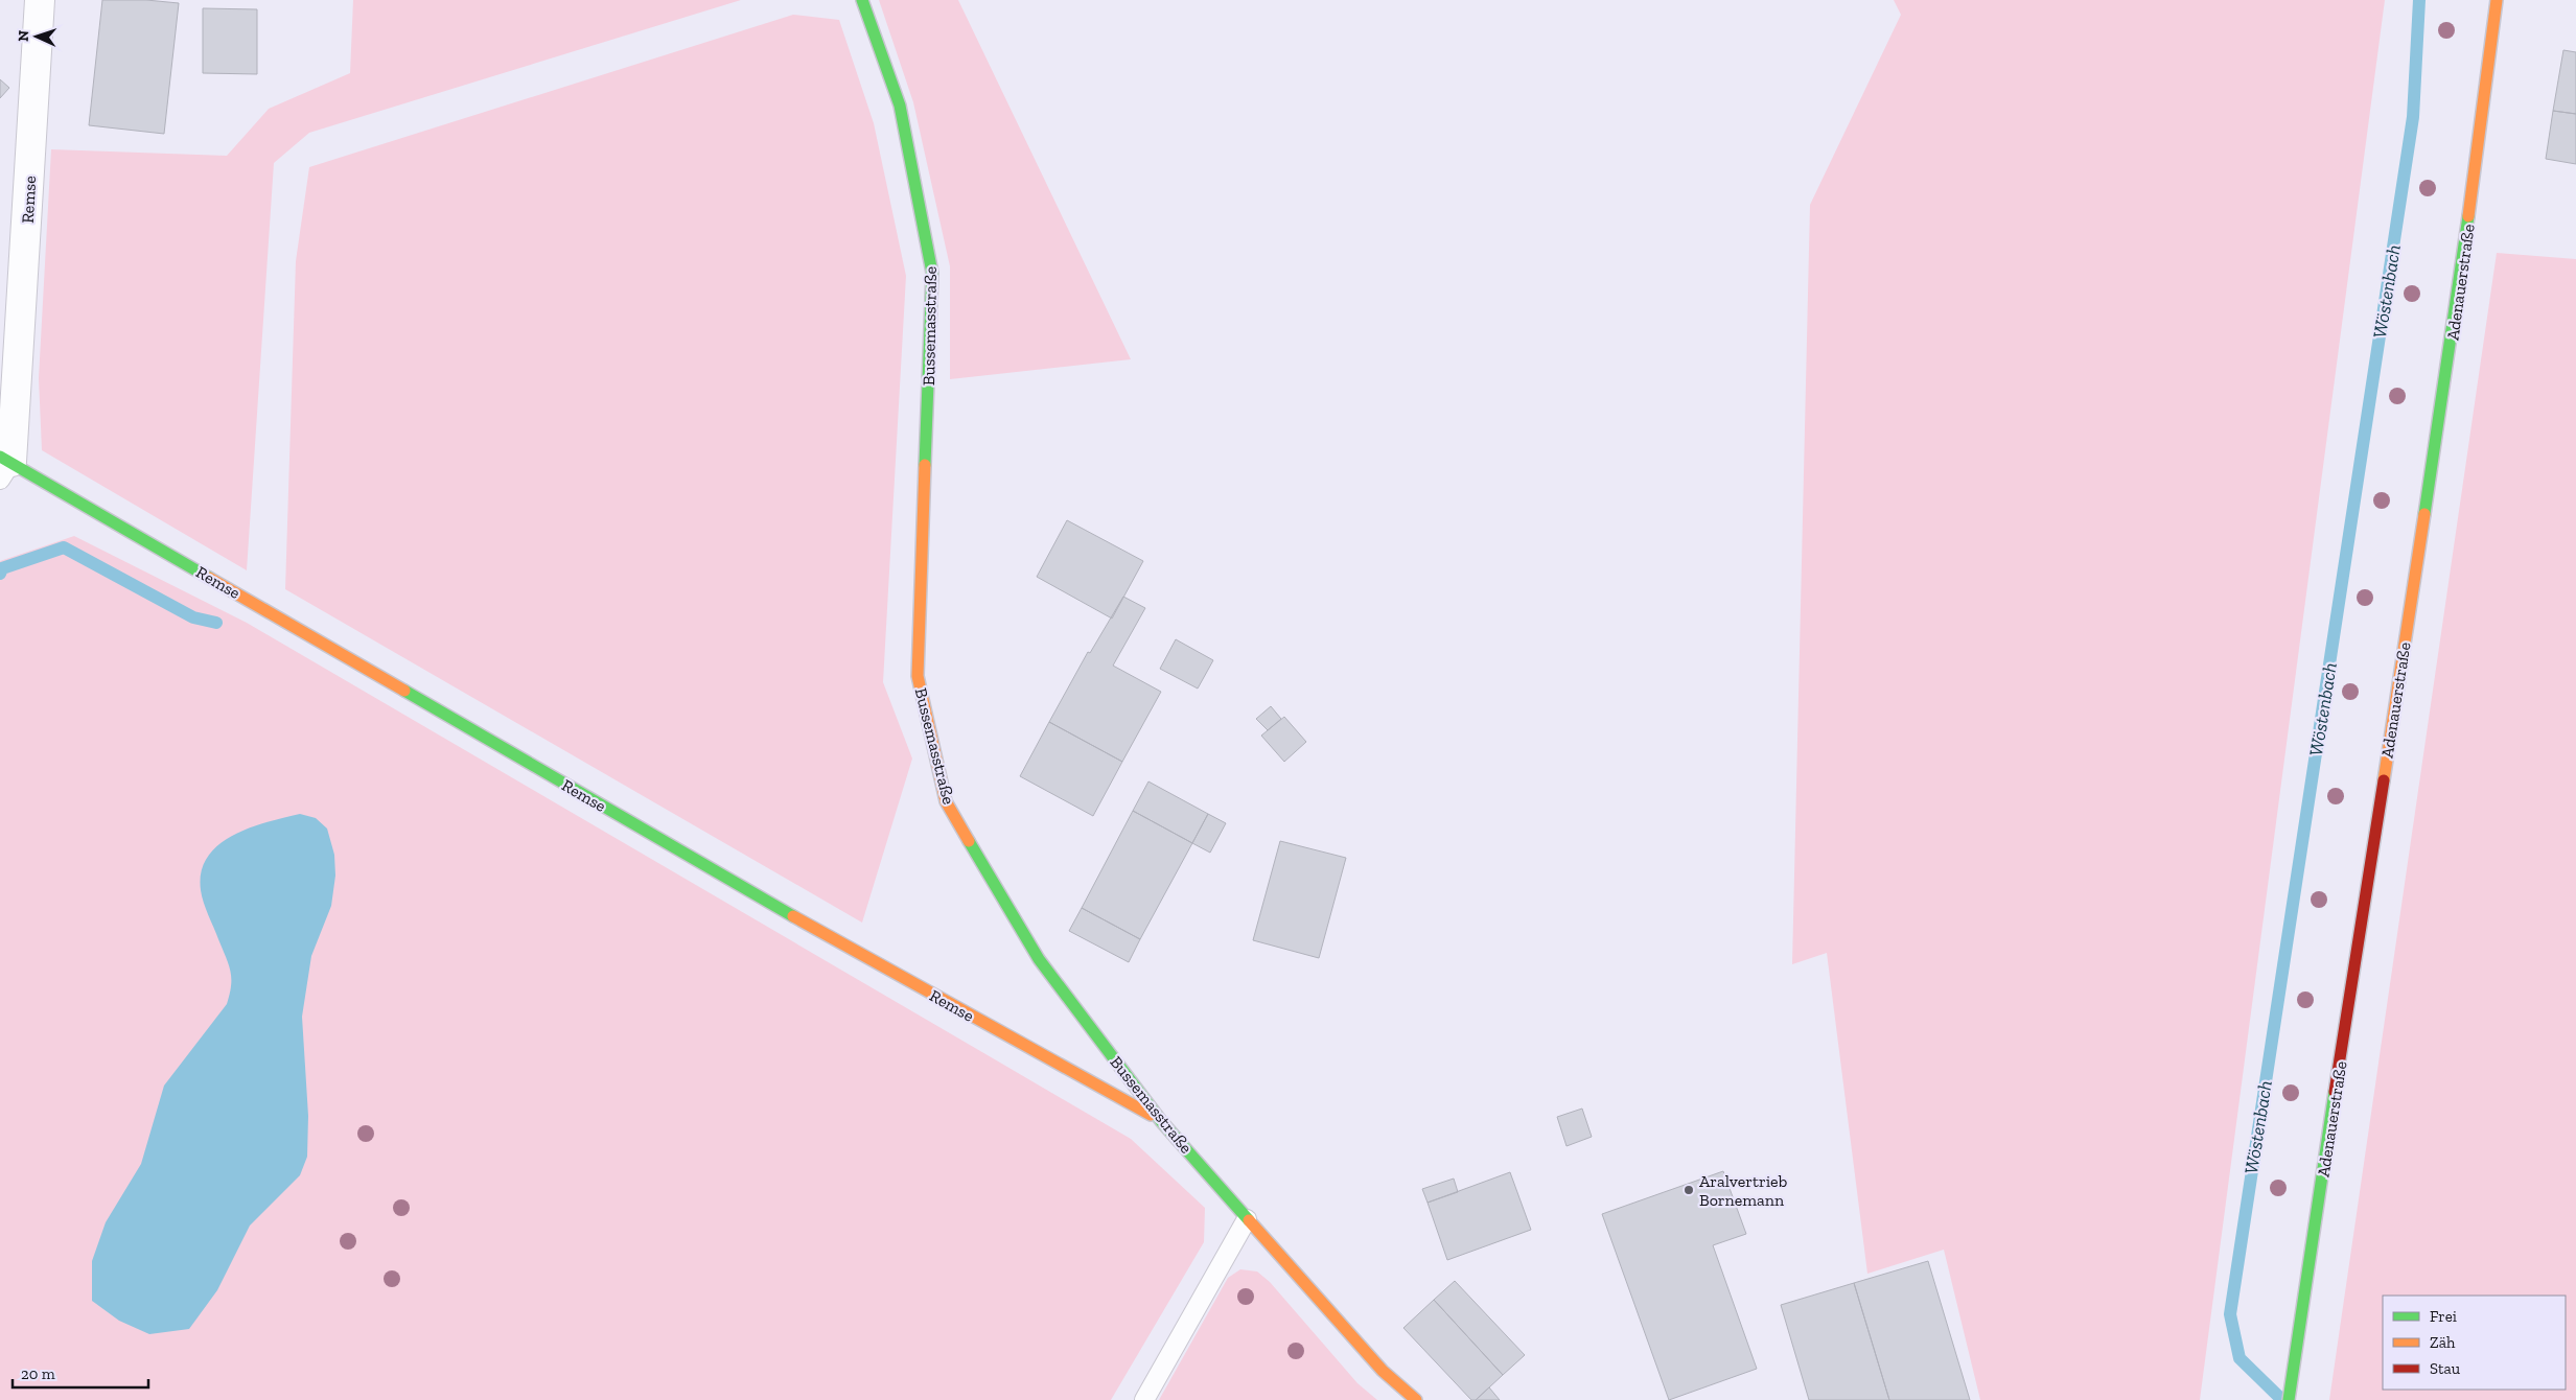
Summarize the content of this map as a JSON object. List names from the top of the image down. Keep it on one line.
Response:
{"streets":{"street":["Remse","Adenauerstraße","Bussemasstraße"]},"crossings":[["Remse","Bussemasstraße"]],"water":["Wöstenbach"],"places":["Aralvertrieb Bornemann"],"legend":["Frei","Zäh","Stau"],"scale_bar":"20 m","north":"left"}
